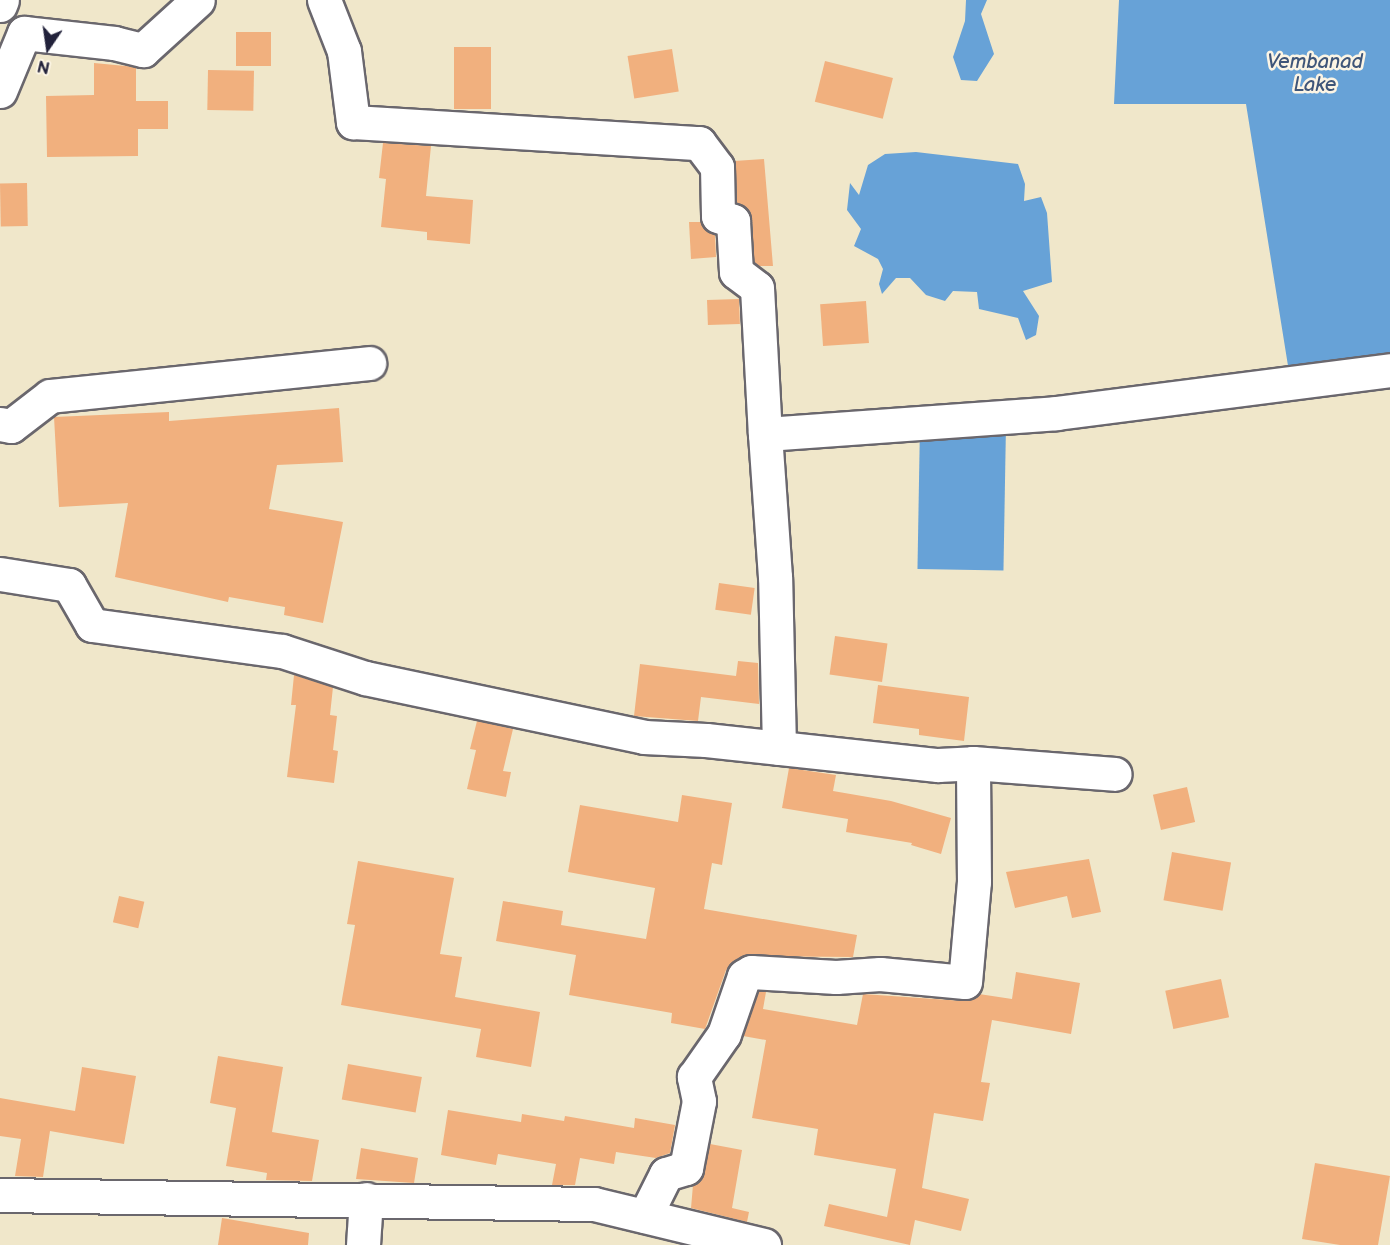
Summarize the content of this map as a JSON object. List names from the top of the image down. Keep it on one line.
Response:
{"water":["Vembanad Lake"],"north":"bottom"}
